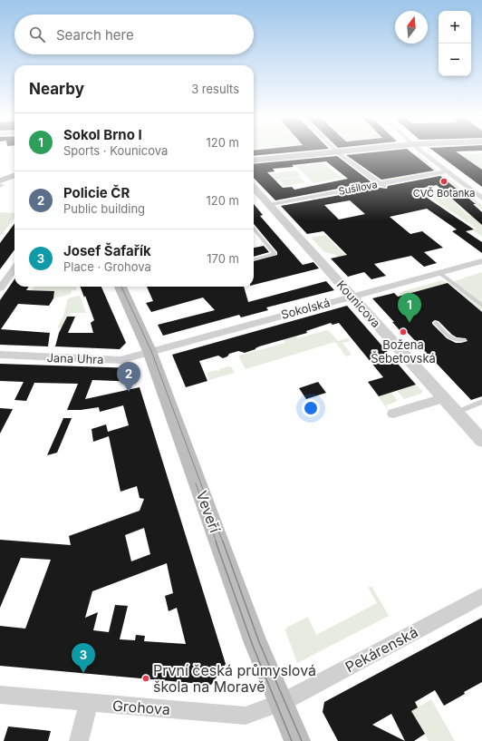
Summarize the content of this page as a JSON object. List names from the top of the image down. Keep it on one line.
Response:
{"streets":{"main road":["Veveří"],"street":["Sušilova","Kounicova","Sokolská","Jana Uhra","Pekárenská","Grohova"]},"crossings":[["Sušilova","Kounicova"],["Kounicova","Sokolská"],["Sokolská","Jana Uhra"],["Sokolská","Veveří"],["Jana Uhra","Veveří"],["Veveří","Pekárenská"],["Veveří","Grohova"],["Pekárenská","Grohova"]],"places":["CVČ Botanka","Božena Šebetovská","První česká průmyslová škola na Moravě"],"north":"top","page":{"map_buttons":["+","−"],"search":"Search here","heading":["Nearby","3 results"],"list":[{"mark":"1","name":"Sokol Brno I","note":"Sports · Kounicova","value":"120 m"},{"mark":"2","name":"Policie ČR","note":"Public building","value":"120 m"},{"mark":"3","name":"Josef Šafařík","note":"Place · Grohova","value":"170 m"}],"pins":["1","2","3"]}}
